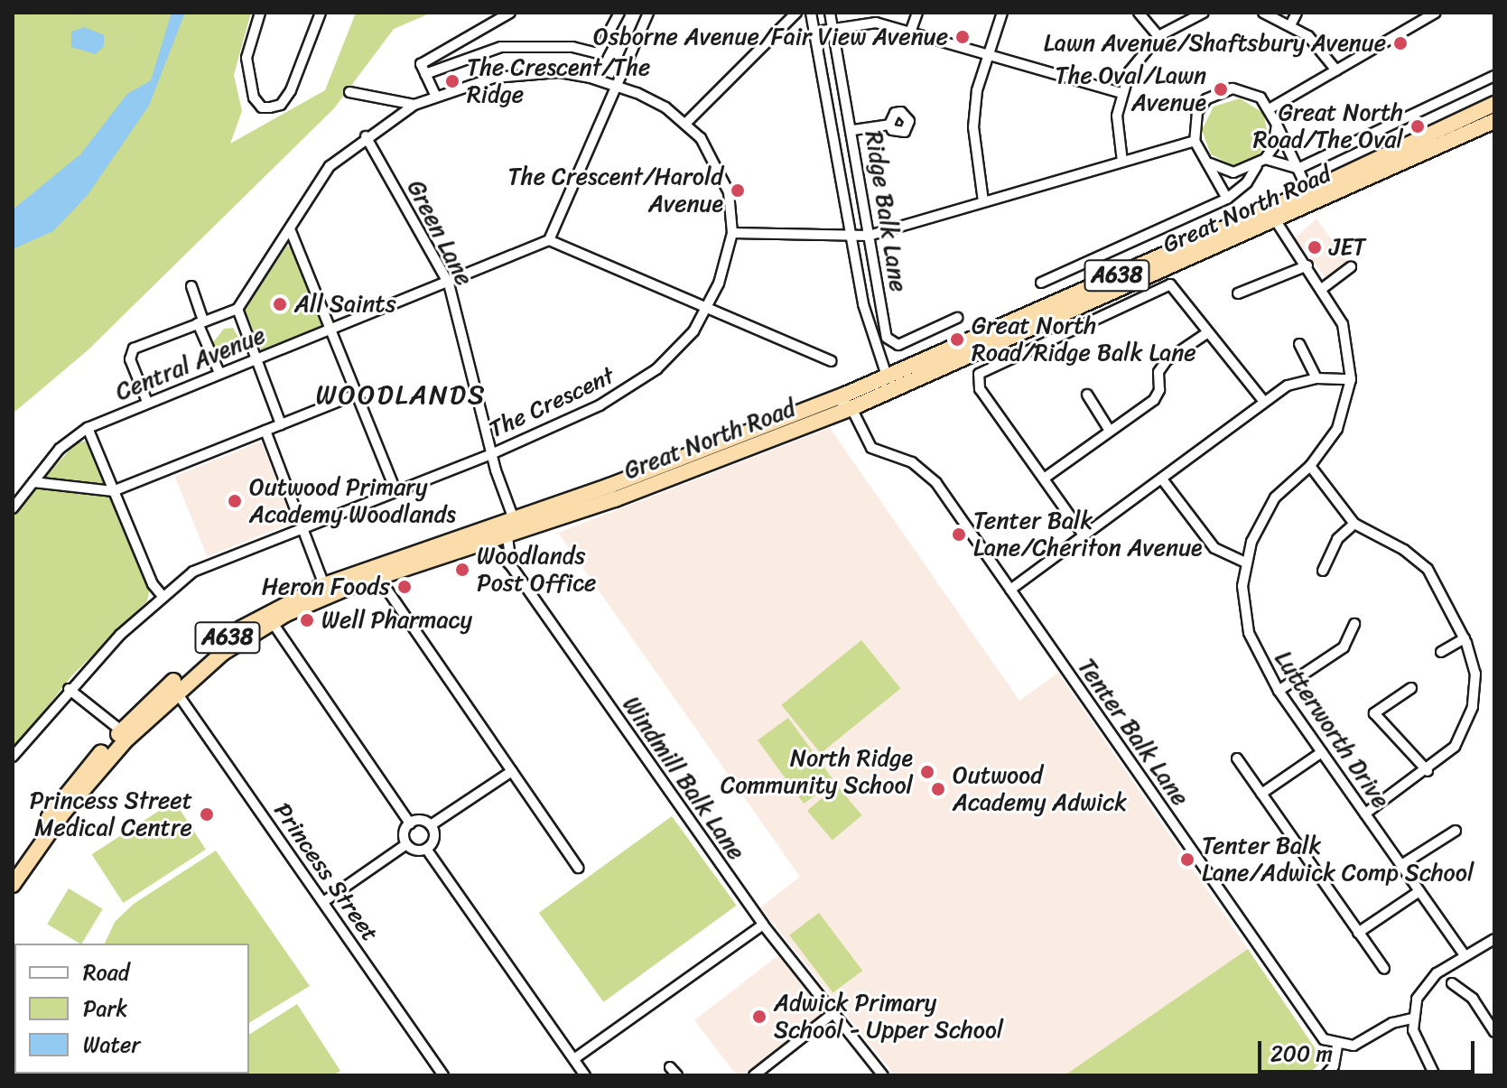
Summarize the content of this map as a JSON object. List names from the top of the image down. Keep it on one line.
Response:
{"streets":{"highway":["Great North Road","A638"],"street":["Ridge Balk Lane","Green Lane","Central Avenue","The Crescent","Lutterworth Drive","Tenter Balk Lane","Windmill Balk Lane","Princess Street"]},"crossings":[["Great North Road","Ridge Balk Lane"],["Great North Road","Green Lane"],["Great North Road","Lutterworth Drive"],["Great North Road","Tenter Balk Lane"],["Great North Road","Windmill Balk Lane"],["Great North Road","Princess Street"],["Green Lane","Central Avenue"],["Green Lane","The Crescent"]],"districts":["WOODLANDS"],"places":["Osborne Avenue/Fair View Avenue","Lawn Avenue/Shaftsbury Avenue","The Crescent/The Ridge","The Oval/Lawn Avenue","Great North Road/The Oval","The Crescent/Harold Avenue","JET","All Saints","Great North Road/Ridge Balk Lane","Outwood Primary Academy Woodlands","Tenter Balk Lane/Cheriton Avenue","Woodlands Post Office","Heron Foods","Well Pharmacy","North Ridge Community School","Outwood Academy Adwick","Princess Street Medical Centre","Tenter Balk Lane/Adwick Comp School","Adwick Primary School - Upper School"],"legend":["Road","Park","Water"],"scale_bar":"200 m"}
